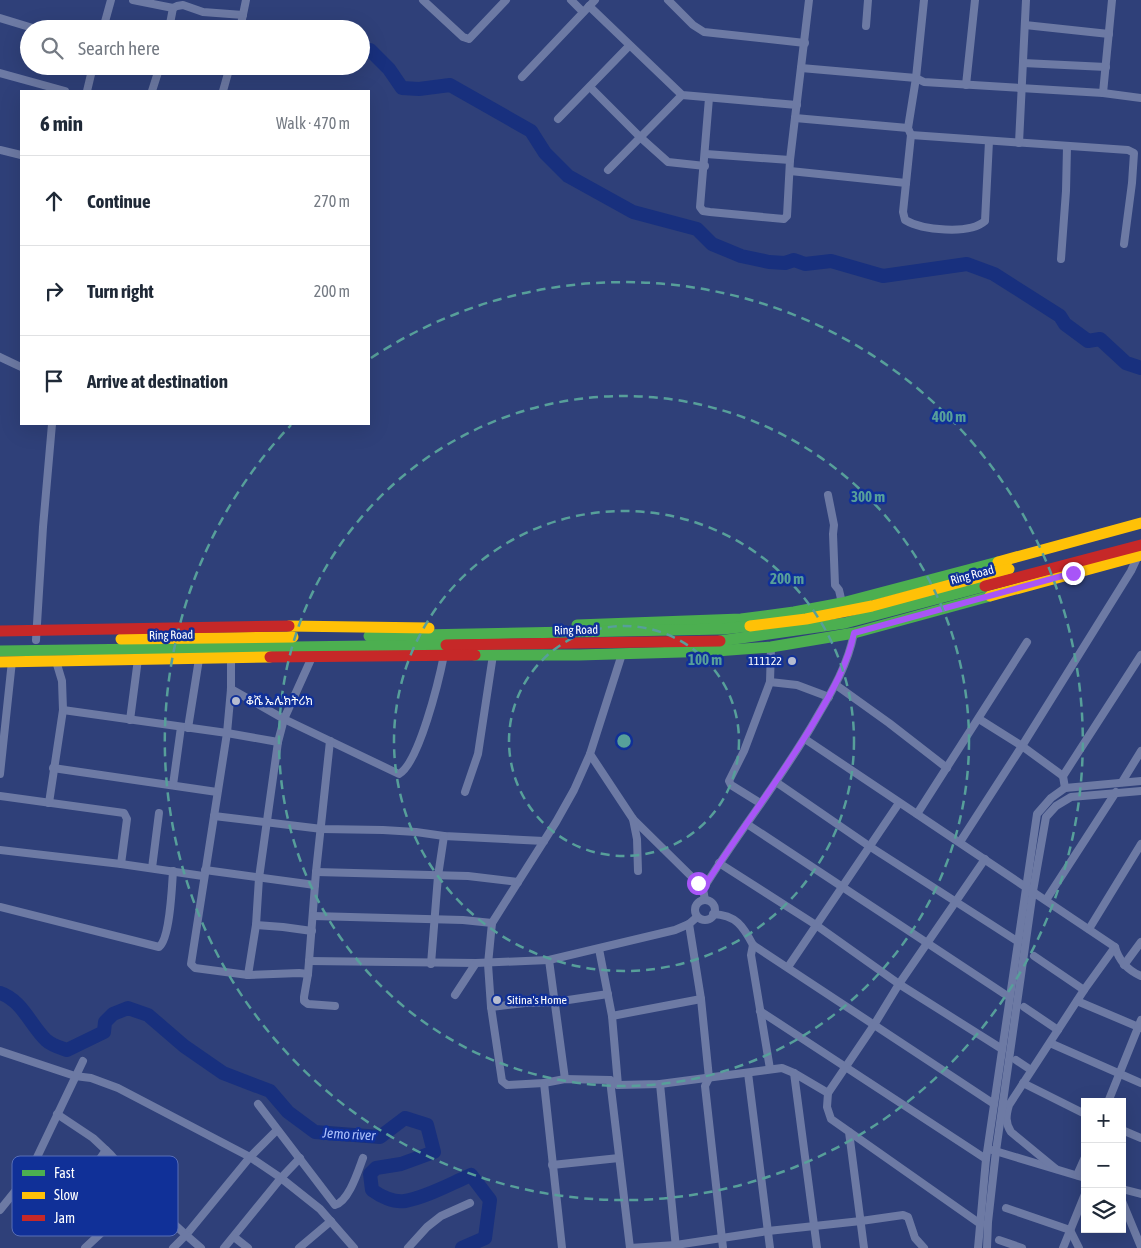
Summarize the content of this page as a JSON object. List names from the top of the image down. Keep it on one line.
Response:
{"streets":{"main road":["Ring Road"]},"water":["Jemo river"],"places":["111122","ቆሼ ኤሌክትሪክ","Sitina's Home"],"legend":["Fast","Slow","Jam"],"page":{"search":"Search here","heading":["6 min","Walk · 470 m"],"list":[["Continue","270 m"],["Turn right","200 m"],"Arrive at destination"],"map_buttons":["+","−"]},"rings":["400 m","300 m","200 m","100 m"]}
